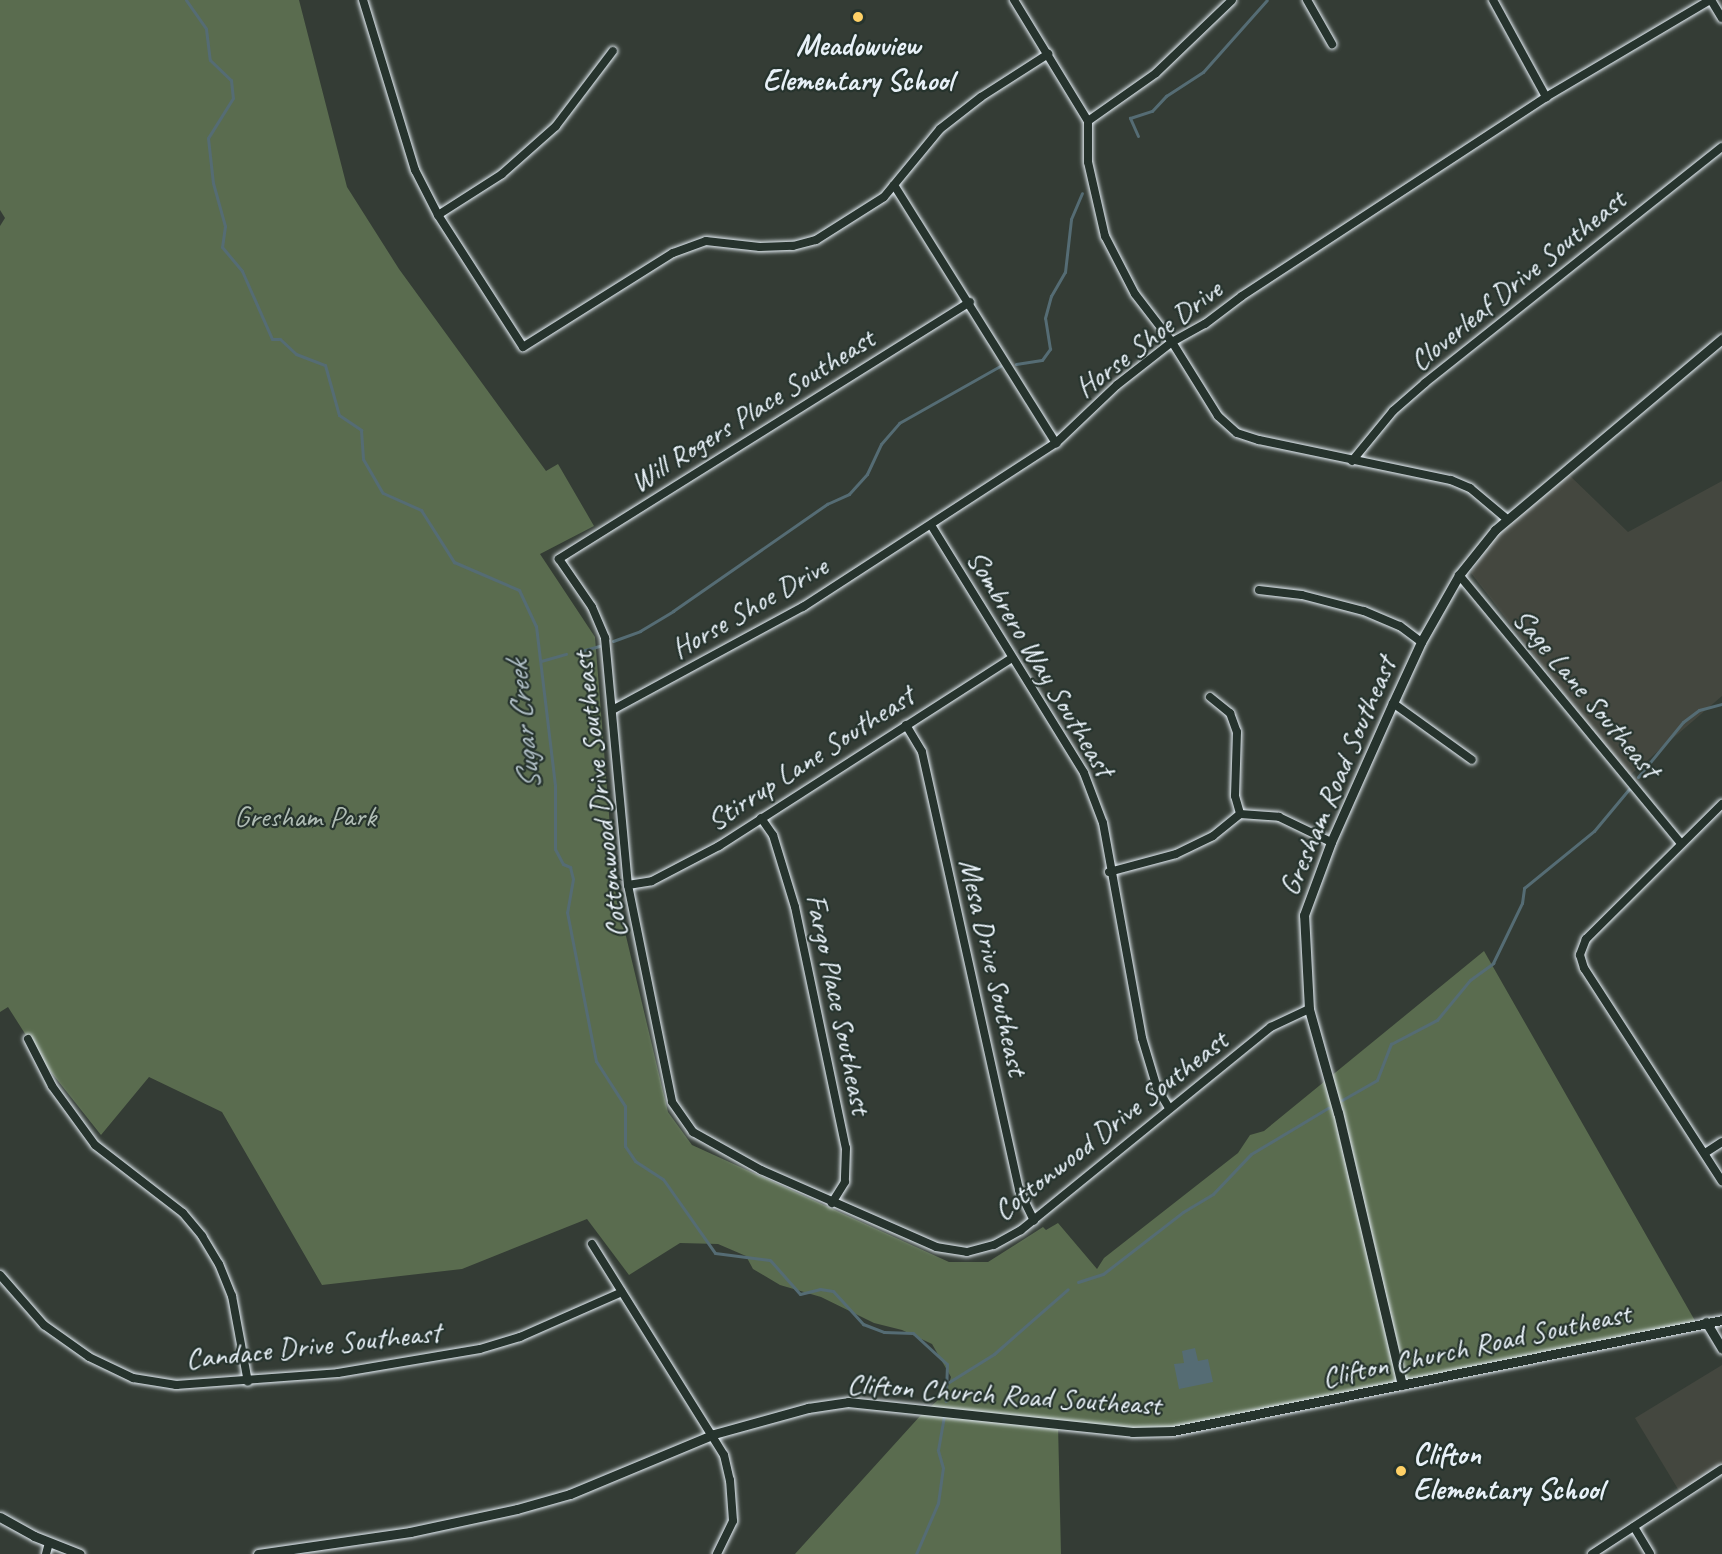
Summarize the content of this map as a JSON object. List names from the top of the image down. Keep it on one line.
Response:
{"streets":{"street":["Cloverleaf Drive Southeast","Horse Shoe Drive","Will Rogers Place Southeast","Sombrero Way Southeast","Sage Lane Southeast","Stirrup Lane Southeast","Gresham Road Southeast","Cottonwood Drive Southeast","Mesa Drive Southeast","Fargo Place Southeast","Candace Drive Southeast","Clifton Church Road Southeast"]},"crossings":[["Horse Shoe Drive","Sombrero Way Southeast"],["Horse Shoe Drive","Cottonwood Drive Southeast"],["Will Rogers Place Southeast","Cottonwood Drive Southeast"],["Sombrero Way Southeast","Stirrup Lane Southeast"],["Sombrero Way Southeast","Cottonwood Drive Southeast"],["Sage Lane Southeast","Gresham Road Southeast"],["Stirrup Lane Southeast","Cottonwood Drive Southeast"],["Stirrup Lane Southeast","Mesa Drive Southeast"],["Stirrup Lane Southeast","Fargo Place Southeast"],["Gresham Road Southeast","Cottonwood Drive Southeast"],["Gresham Road Southeast","Clifton Church Road Southeast"],["Cottonwood Drive Southeast","Mesa Drive Southeast"],["Cottonwood Drive Southeast","Fargo Place Southeast"]],"water":["Sugar Creek"],"parks":["Gresham Park"],"places":["Meadowview Elementary School","Clifton Elementary School"]}
